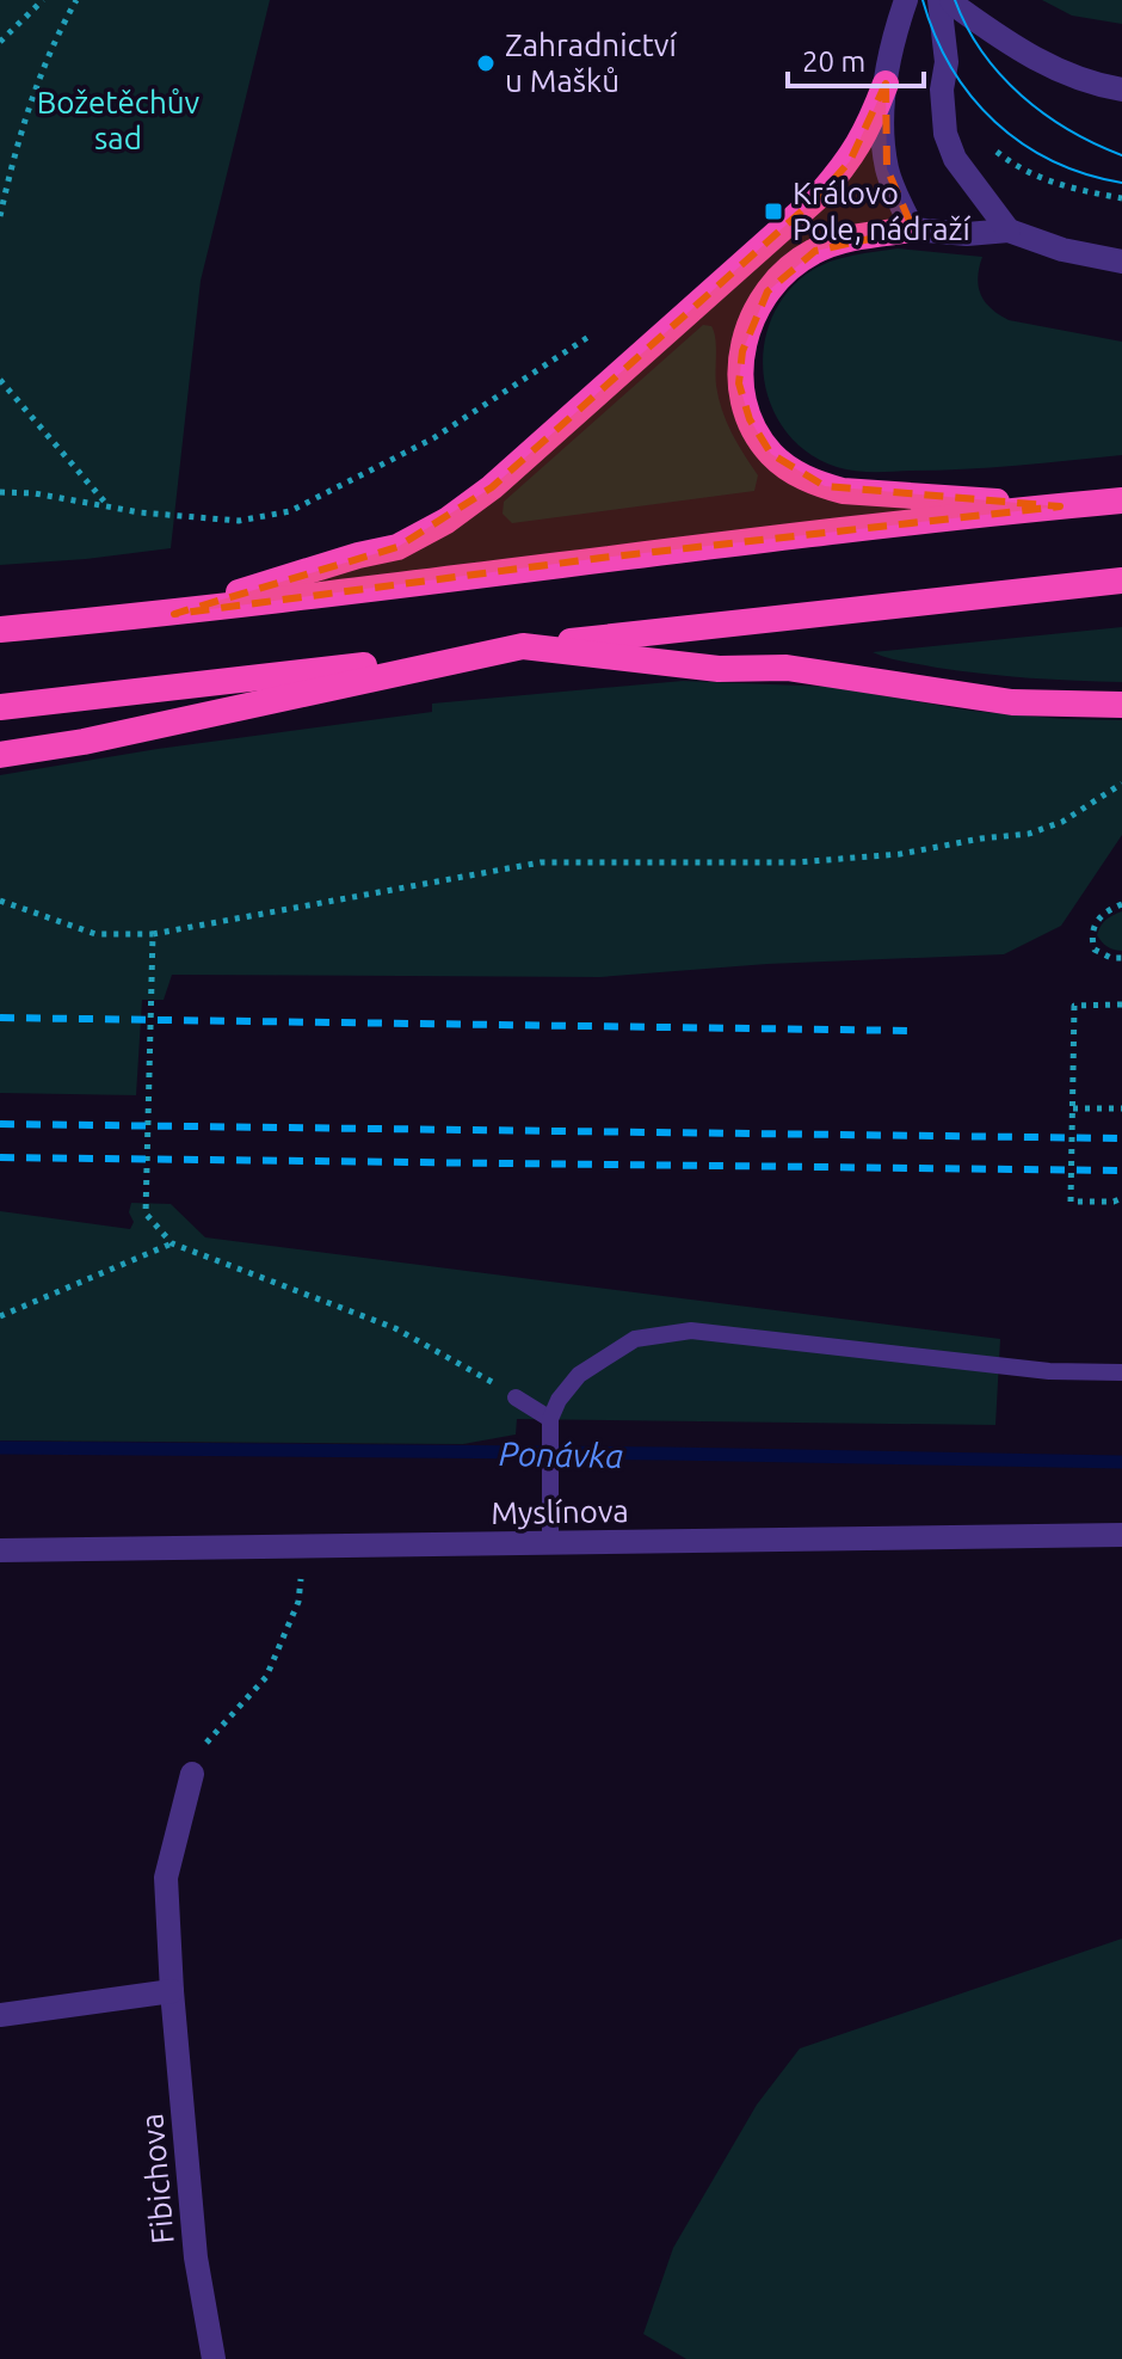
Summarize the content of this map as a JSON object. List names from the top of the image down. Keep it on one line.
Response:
{"streets":{"street":["Myslínova","Fibichova"]},"water":["Ponávka"],"parks":["Božetěchův sad"],"places":{"other":["Zahradnictví u Mašků"],"transit":["Královo Pole, nádraží"]},"scale_bar":"20 m"}
